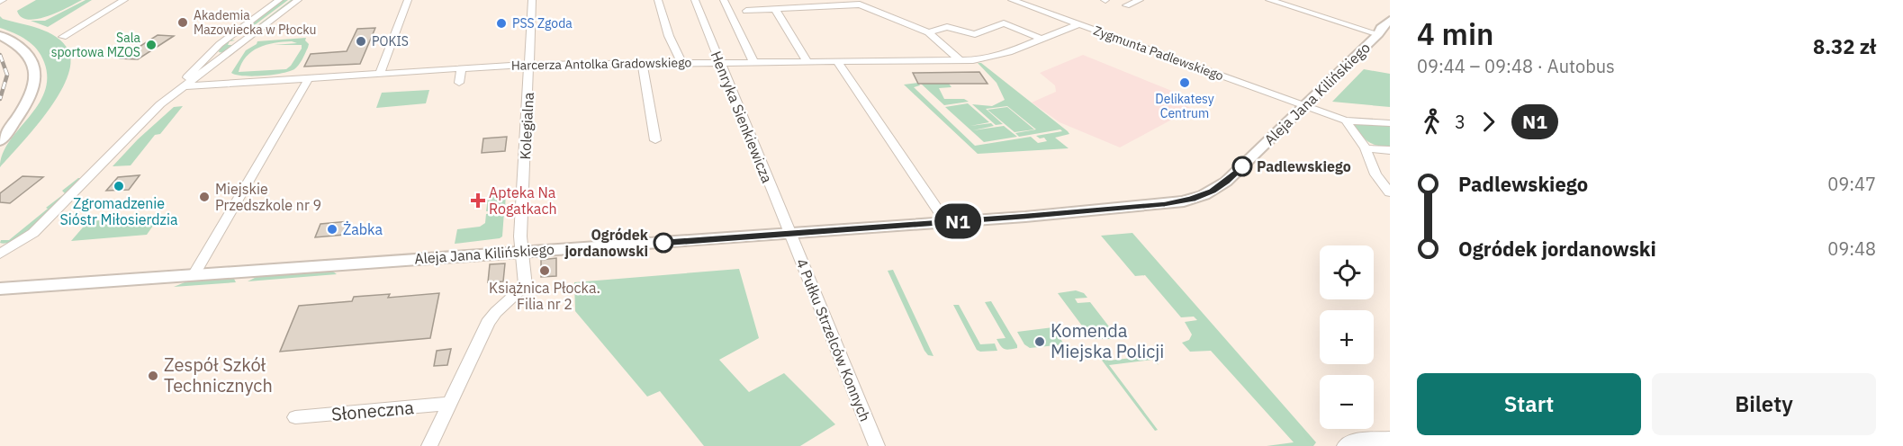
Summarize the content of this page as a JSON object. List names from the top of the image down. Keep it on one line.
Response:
{"streets":{"main road":["Aleja Jana Kilińskiego"],"street":["Zygmunta Padlewskiego","Harcerza Antolka Gradowskiego","Henryka Sienkiewicza","Kolegialna","4 Pułku Strzelców Konnych","Słoneczna"]},"crossings":[["Zygmunta Padlewskiego","Harcerza Antolka Gradowskiego"],["Zygmunta Padlewskiego","Aleja Jana Kilińskiego"],["Harcerza Antolka Gradowskiego","Henryka Sienkiewicza"],["Harcerza Antolka Gradowskiego","Kolegialna"],["Aleja Jana Kilińskiego","Henryka Sienkiewicza"],["Aleja Jana Kilińskiego","Kolegialna"],["Aleja Jana Kilińskiego","4 Pułku Strzelców Konnych"],["Henryka Sienkiewicza","4 Pułku Strzelców Konnych"],["Kolegialna","Słoneczna"]],"places":{"other":["Akademia Mazowiecka w Płocku","PSS Zgoda","POKIS","Sala sportowa MZOS","Delikatesy Centrum","Padlewskiego","Zgromadzenie Sióstr Miłosierdzia","Miejskie Przedszkole nr 9","Żabka","Ogródek jordanowski","Książnica Płocka. Filia nr 2","Komenda Miejska Policji","Zespół Szkół Technicznych"],"health":["Apteka Na Rogatkach"]},"lines":["bus line N1"],"page":{"on_map":"N1","heading":["4 min","09:44 – 09:48 · Autobus","8.32 zł"],"legs":["3","N1"],"list":[{"name":"Padlewskiego","value":"09:47"},{"name":"Ogródek jordanowski","value":"09:48"}],"map_buttons":["+","−"],"buttons":["Start","Bilety"]}}
